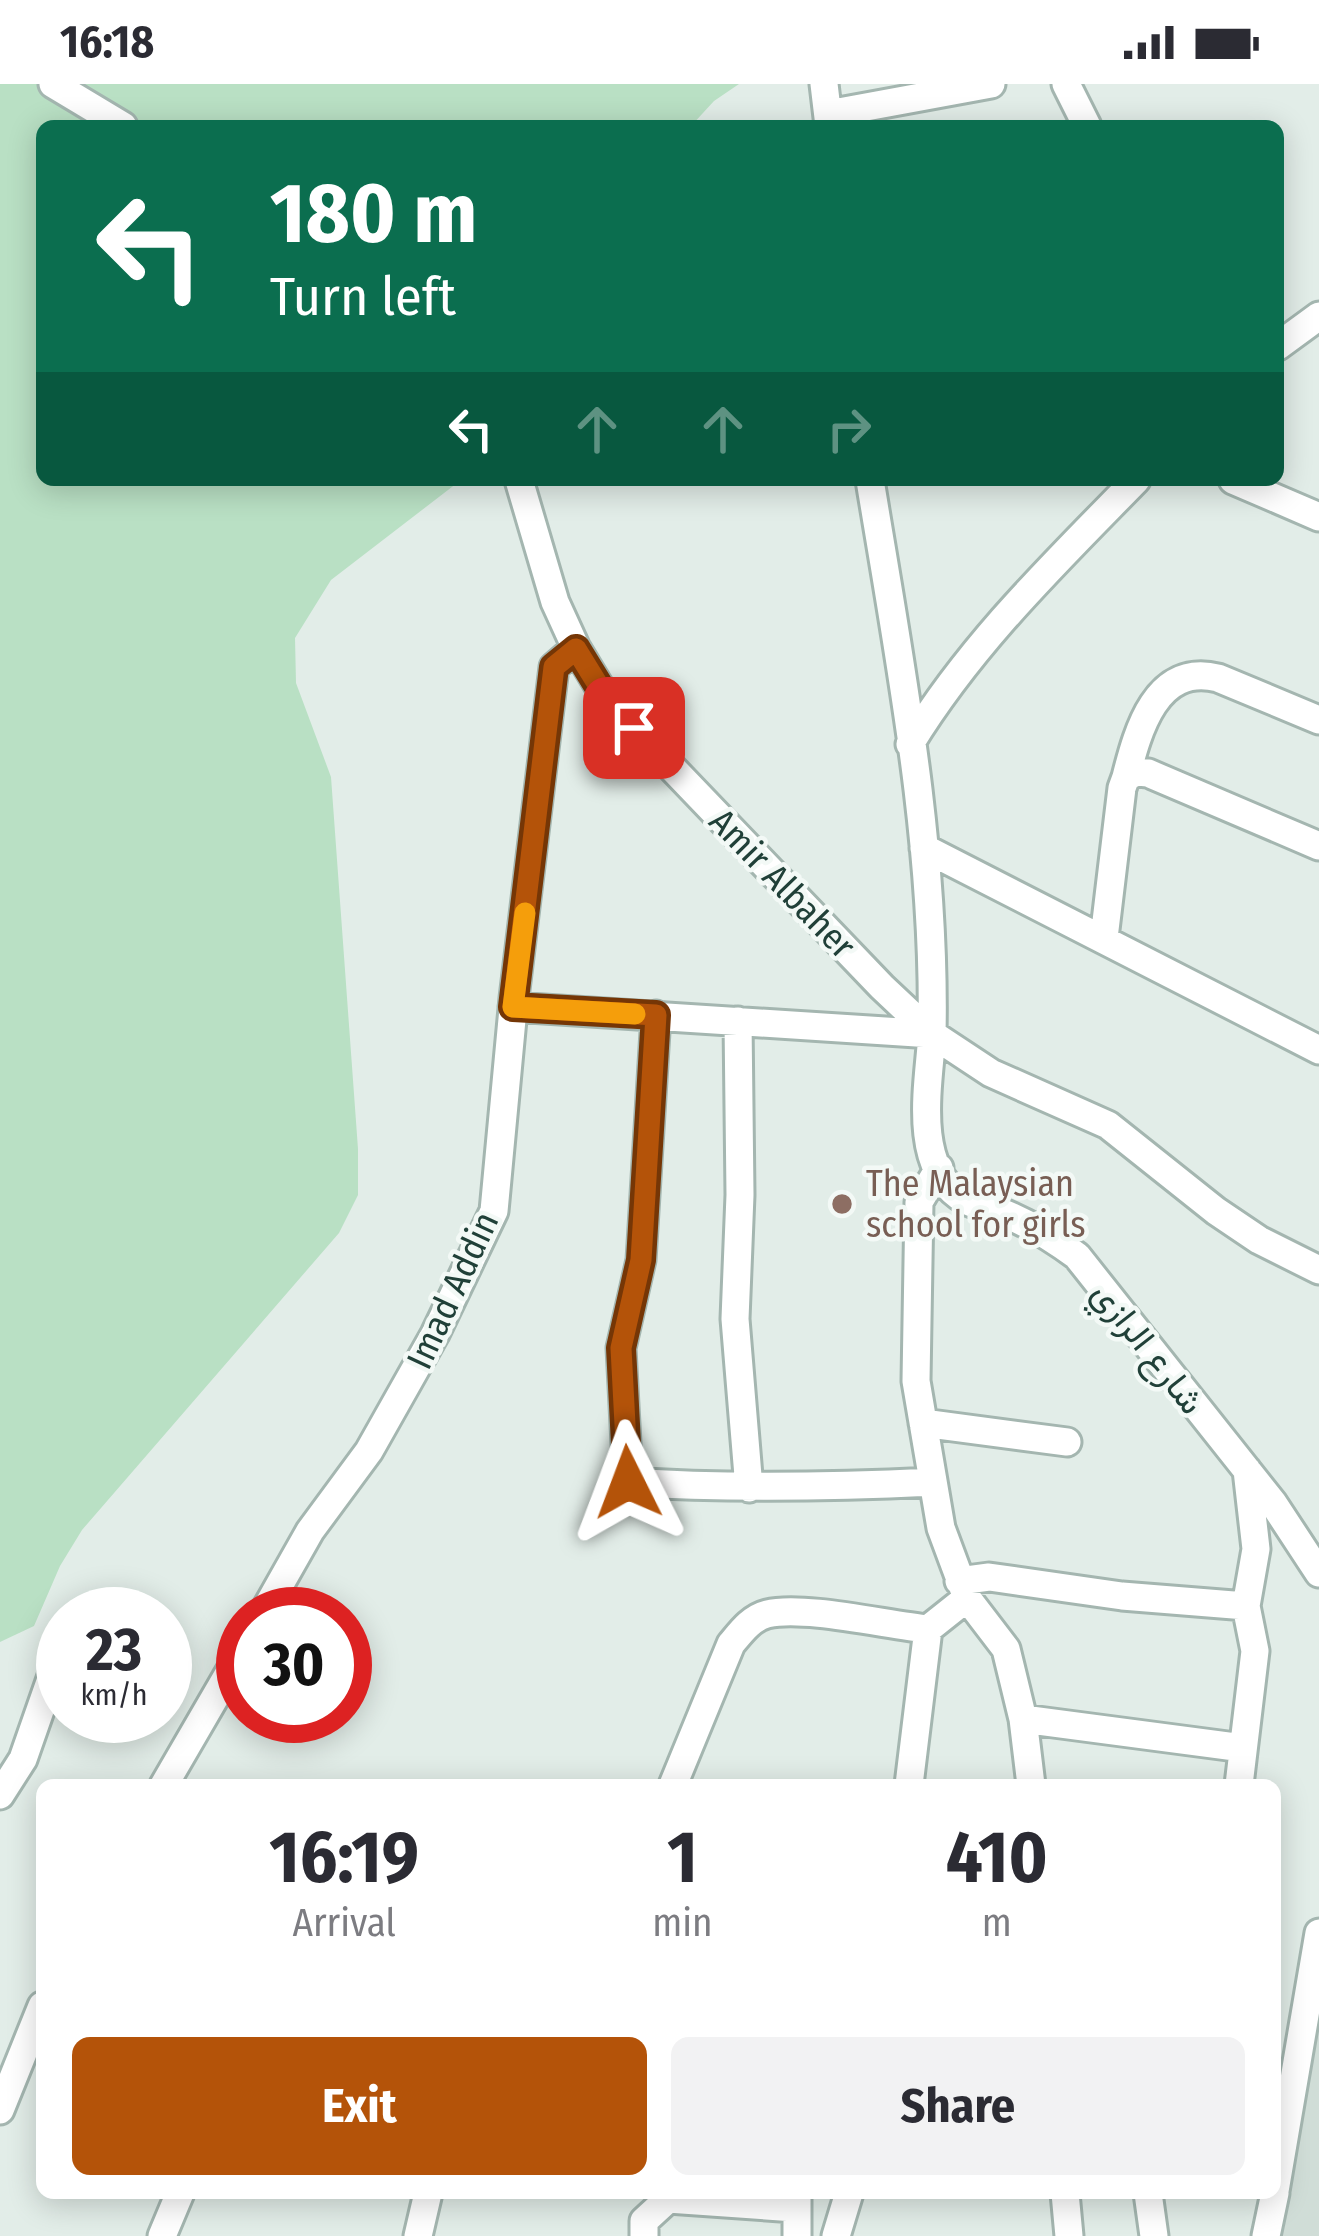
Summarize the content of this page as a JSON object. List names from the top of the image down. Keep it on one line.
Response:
{"streets":{"street":["Amir Albaher","Imad Addin","شارع الرازي"]},"crossings":[["Amir Albaher","Imad Addin"]],"places":["The Malaysian school for girls"],"page":{"status":"16:18","turn":["180 m","Turn left"],"speed":"23 km/h","limit":"30","eta":["16:19","Arrival","1","min","410","m"],"buttons":["Exit","Share"]}}
